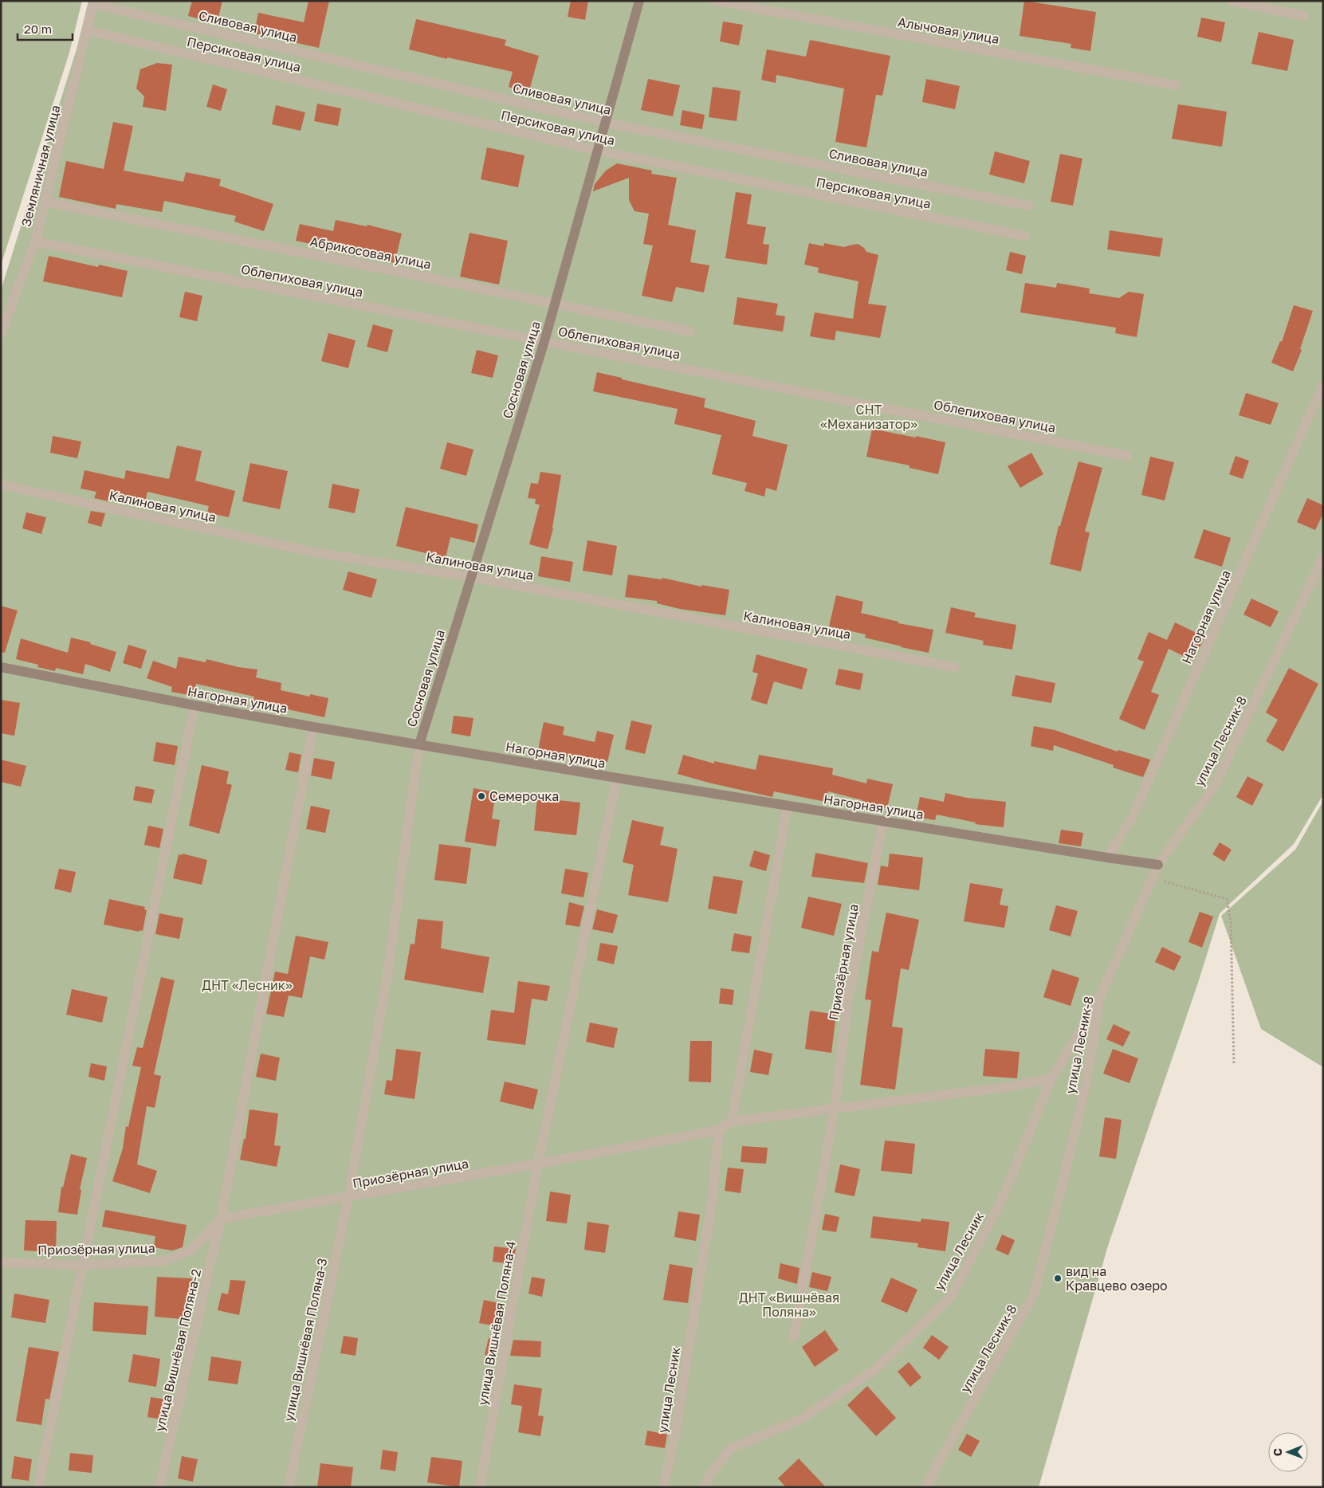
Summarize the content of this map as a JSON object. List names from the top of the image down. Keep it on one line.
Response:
{"streets":{"street":["Сливовая улица","Алычовая улица","Персиковая улица","Земляничная улица","Абрикосовая улица","Облепиховая улица","Сосновая улица","Калиновая улица","Нагорная улица","улица Лесник-8","Приозёрная улица","улица Лесник","улица Вишнёвая Поляна-4","улица Вишнёвая Поляна-3","улица Вишнёвая Поляна-2"]},"crossings":[["Сливовая улица","Земляничная улица"],["Сливовая улица","Сосновая улица"],["Персиковая улица","Земляничная улица"],["Персиковая улица","Сосновая улица"],["Земляничная улица","Абрикосовая улица"],["Земляничная улица","Облепиховая улица"],["Абрикосовая улица","Сосновая улица"],["Облепиховая улица","Сосновая улица"],["Сосновая улица","Калиновая улица"],["Сосновая улица","Нагорная улица"],["Сосновая улица","улица Вишнёвая Поляна-3"],["Нагорная улица","улица Лесник-8"],["Нагорная улица","Приозёрная улица"],["Нагорная улица","улица Вишнёвая Поляна-4"],["Нагорная улица","улица Вишнёвая Поляна-3"],["Нагорная улица","улица Вишнёвая Поляна-2"],["улица Лесник-8","улица Лесник"],["Приозёрная улица","улица Лесник"],["Приозёрная улица","улица Вишнёвая Поляна-4"],["Приозёрная улица","улица Вишнёвая Поляна-3"],["Приозёрная улица","улица Вишнёвая Поляна-2"]],"parks":["СНТ «Механизатор»","ДНТ «Лесник»","ДНТ «Вишнёвая Поляна»"],"places":["Семерочка","вид на Кравцево озеро"],"scale_bar":"20 m","north":"left"}
